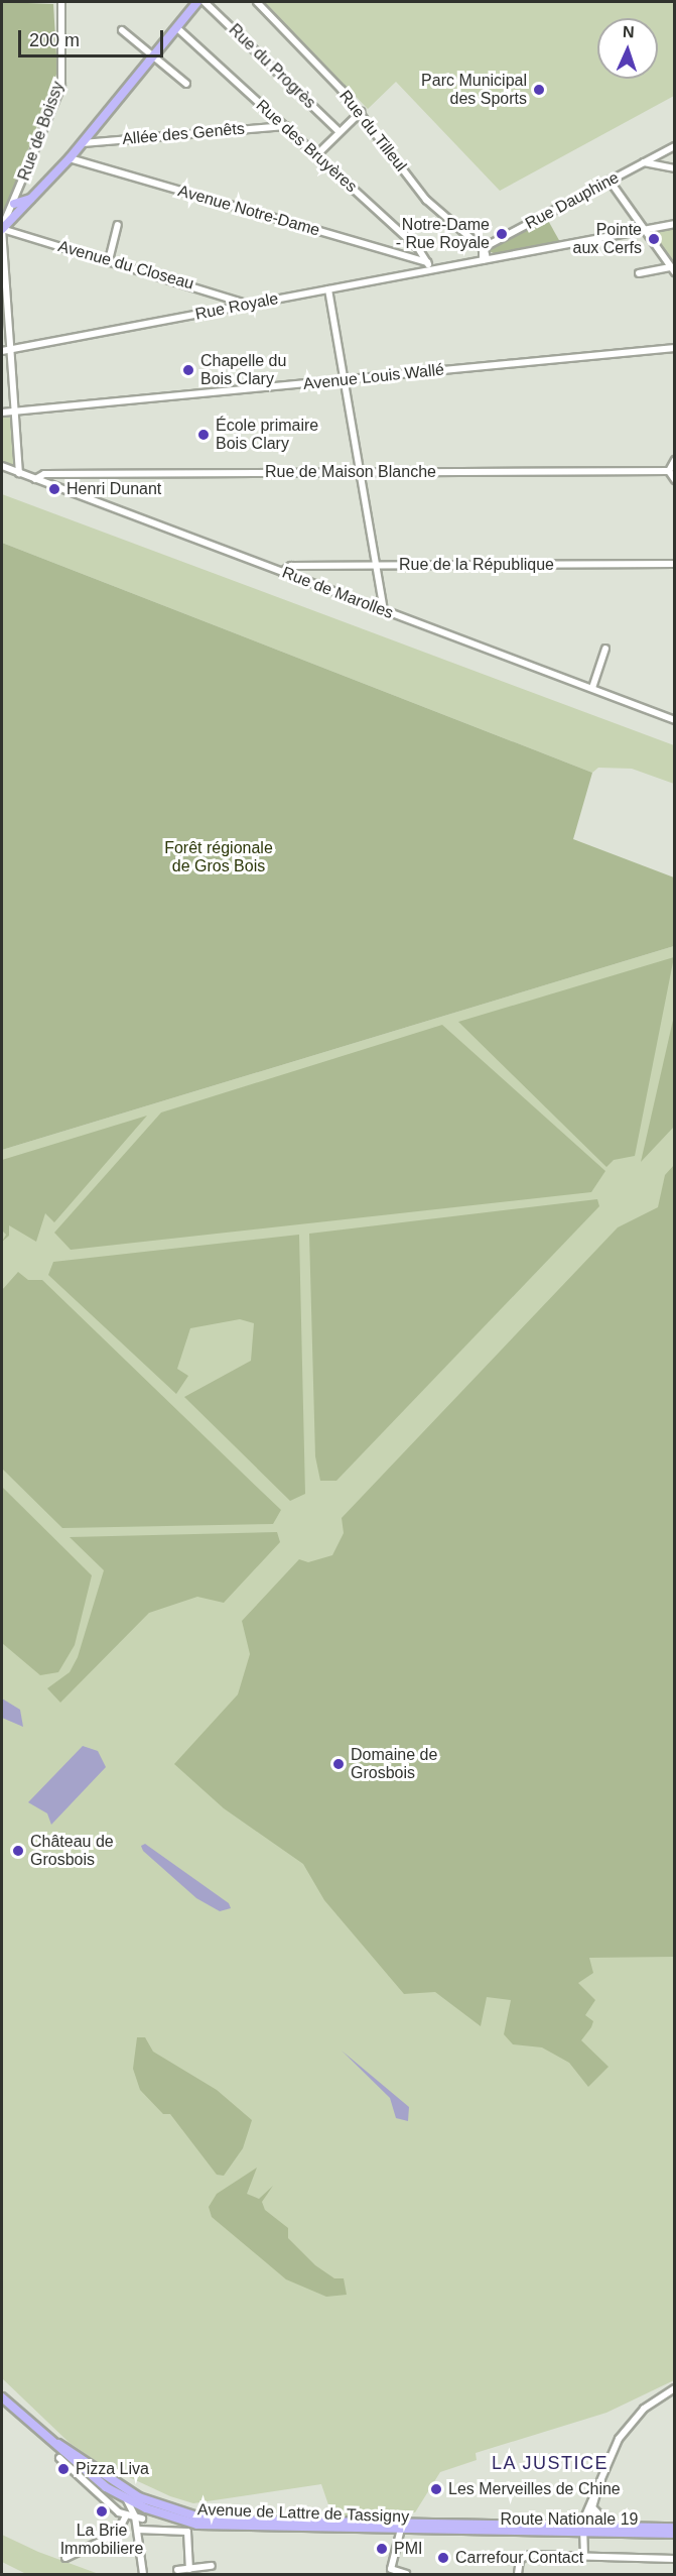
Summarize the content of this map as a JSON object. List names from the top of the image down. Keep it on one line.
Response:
{"streets":{"main road":["Avenue de Lattre de Tassigny","Route Nationale 19"],"street":["Rue du Progrès","Rue de Boissy","Rue du Tilleul","Allée des Genêts","Rue des Bruyères","Rue Dauphine","Avenue Notre-Dame","Avenue du Closeau","Rue Royale","Avenue Louis Wallé","Rue de Maison Blanche","Rue de la République","Rue de Marolles"]},"crossings":[["Rue du Tilleul","Rue Dauphine"],["Rue du Tilleul","Rue Royale"],["Allée des Genêts","Rue des Bruyères"],["Rue des Bruyères","Avenue Notre-Dame"],["Rue des Bruyères","Rue Royale"],["Rue Dauphine","Rue Royale"],["Avenue Notre-Dame","Rue Royale"],["Avenue du Closeau","Rue Royale"],["Rue de Maison Blanche","Rue de Marolles"],["Rue de la République","Rue de Marolles"],["Avenue de Lattre de Tassigny","Route Nationale 19"]],"districts":["LA JUSTICE"],"parks":["Forêt régionale de Gros Bois"],"places":["Parc Municipal des Sports","Notre-Dame - Rue Royale","Pointe aux Cerfs","Chapelle du Bois Clary","École primaire Bois Clary","Henri Dunant","Domaine de Grosbois","Château de Grosbois","Pizza Liva","Les Merveilles de Chine","La Brie Immobiliere","PMI","Carrefour Contact"],"scale_bar":"200 m","north":"top"}
